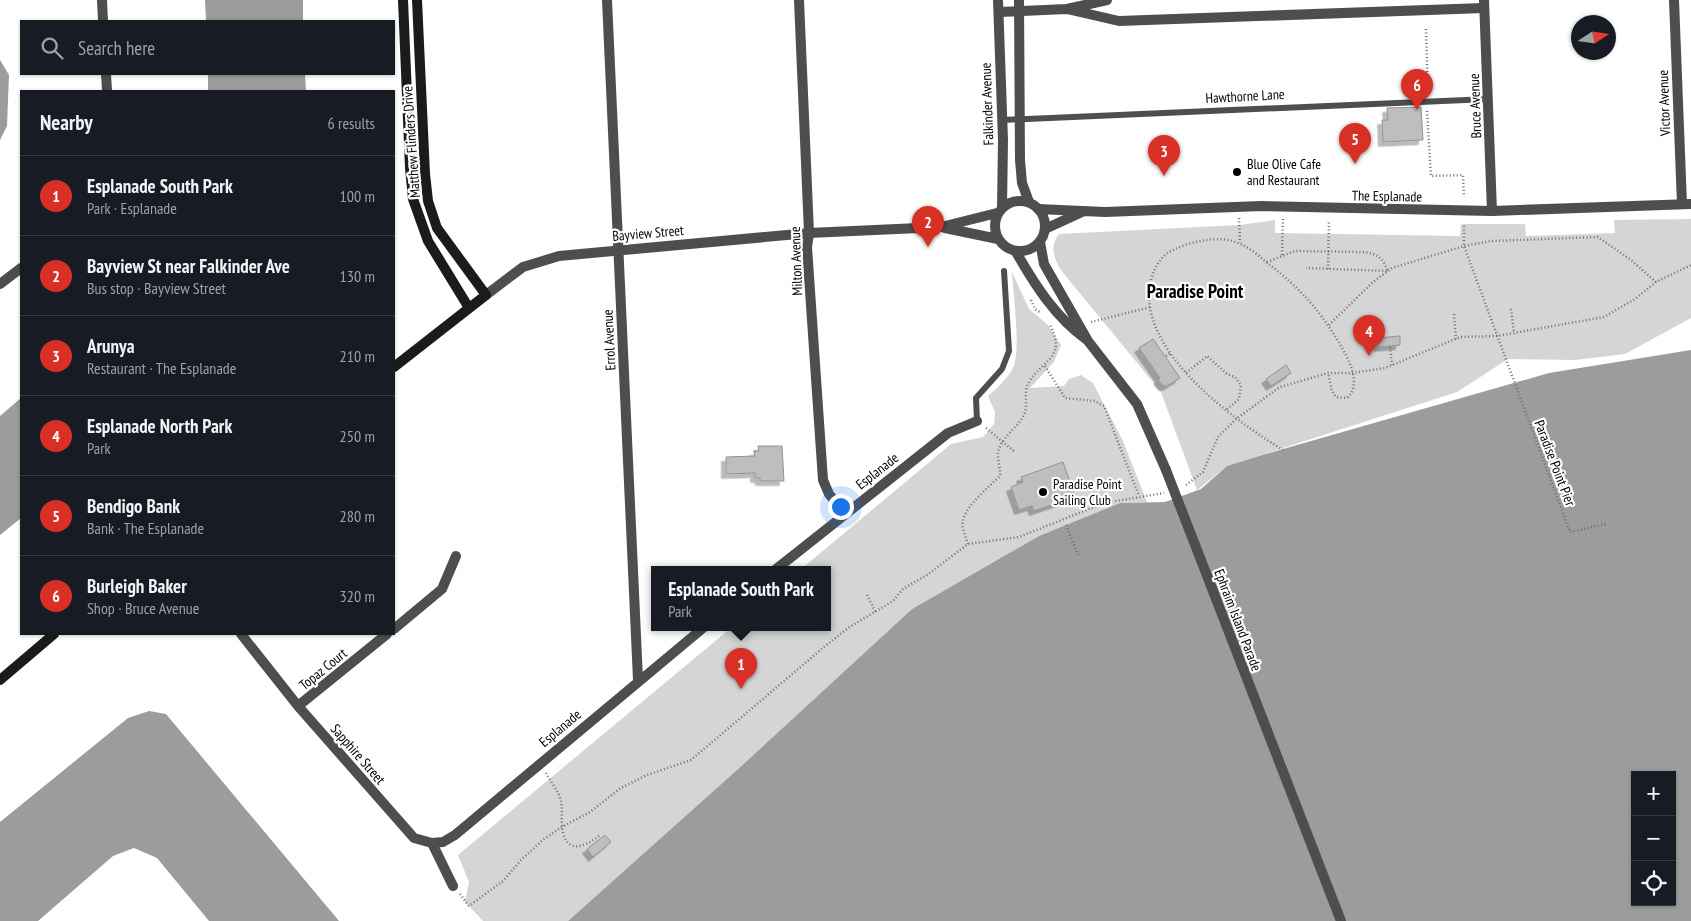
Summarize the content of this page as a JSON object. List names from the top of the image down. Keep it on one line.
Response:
{"streets":{"main road":["Matthew Flinders Drive","Bayview Street"],"street":["Victor Avenue","Falkinder Avenue","Bruce Avenue","The Esplanade","Milton Avenue","Errol Avenue","Esplanade","Ephraim Island Parade","Topaz Court","Sapphire Street"],"lane":["Hawthorne Lane"],"path":["Paradise Point Pier"]},"crossings":[["Hawthorne Lane","Falkinder Avenue"],["Hawthorne Lane","Bruce Avenue"],["Victor Avenue","The Esplanade"],["Falkinder Avenue","The Esplanade"],["Falkinder Avenue","Bayview Street"],["Falkinder Avenue","Ephraim Island Parade"],["Bruce Avenue","The Esplanade"],["Matthew Flinders Drive","Bayview Street"],["The Esplanade","Bayview Street"],["The Esplanade","Ephraim Island Parade"],["Bayview Street","Milton Avenue"],["Bayview Street","Errol Avenue"],["Bayview Street","Ephraim Island Parade"],["Milton Avenue","Esplanade"],["Errol Avenue","Esplanade"],["Esplanade","Sapphire Street"],["Topaz Court","Sapphire Street"]],"districts":["Paradise Point"],"places":["Blue Olive Cafe and Restaurant","Paradise Point Sailing Club"],"north":"right","page":{"search":"Search here","pins":["6","5","3","2","4","1"],"heading":["Nearby","6 results"],"list":[{"mark":"1","name":"Esplanade South Park","note":"Park · Esplanade","value":"100 m"},{"mark":"2","name":"Bayview St near Falkinder Ave","note":"Bus stop · Bayview Street","value":"130 m"},{"mark":"3","name":"Arunya","note":"Restaurant · The Esplanade","value":"210 m"},{"mark":"4","name":"Esplanade North Park","note":"Park","value":"250 m"},{"mark":"5","name":"Bendigo Bank","note":"Bank · The Esplanade","value":"280 m"},{"mark":"6","name":"Burleigh Baker","note":"Shop · Bruce Avenue","value":"320 m"}],"popup":["Esplanade South Park","Park"],"map_buttons":["+","−"]}}
